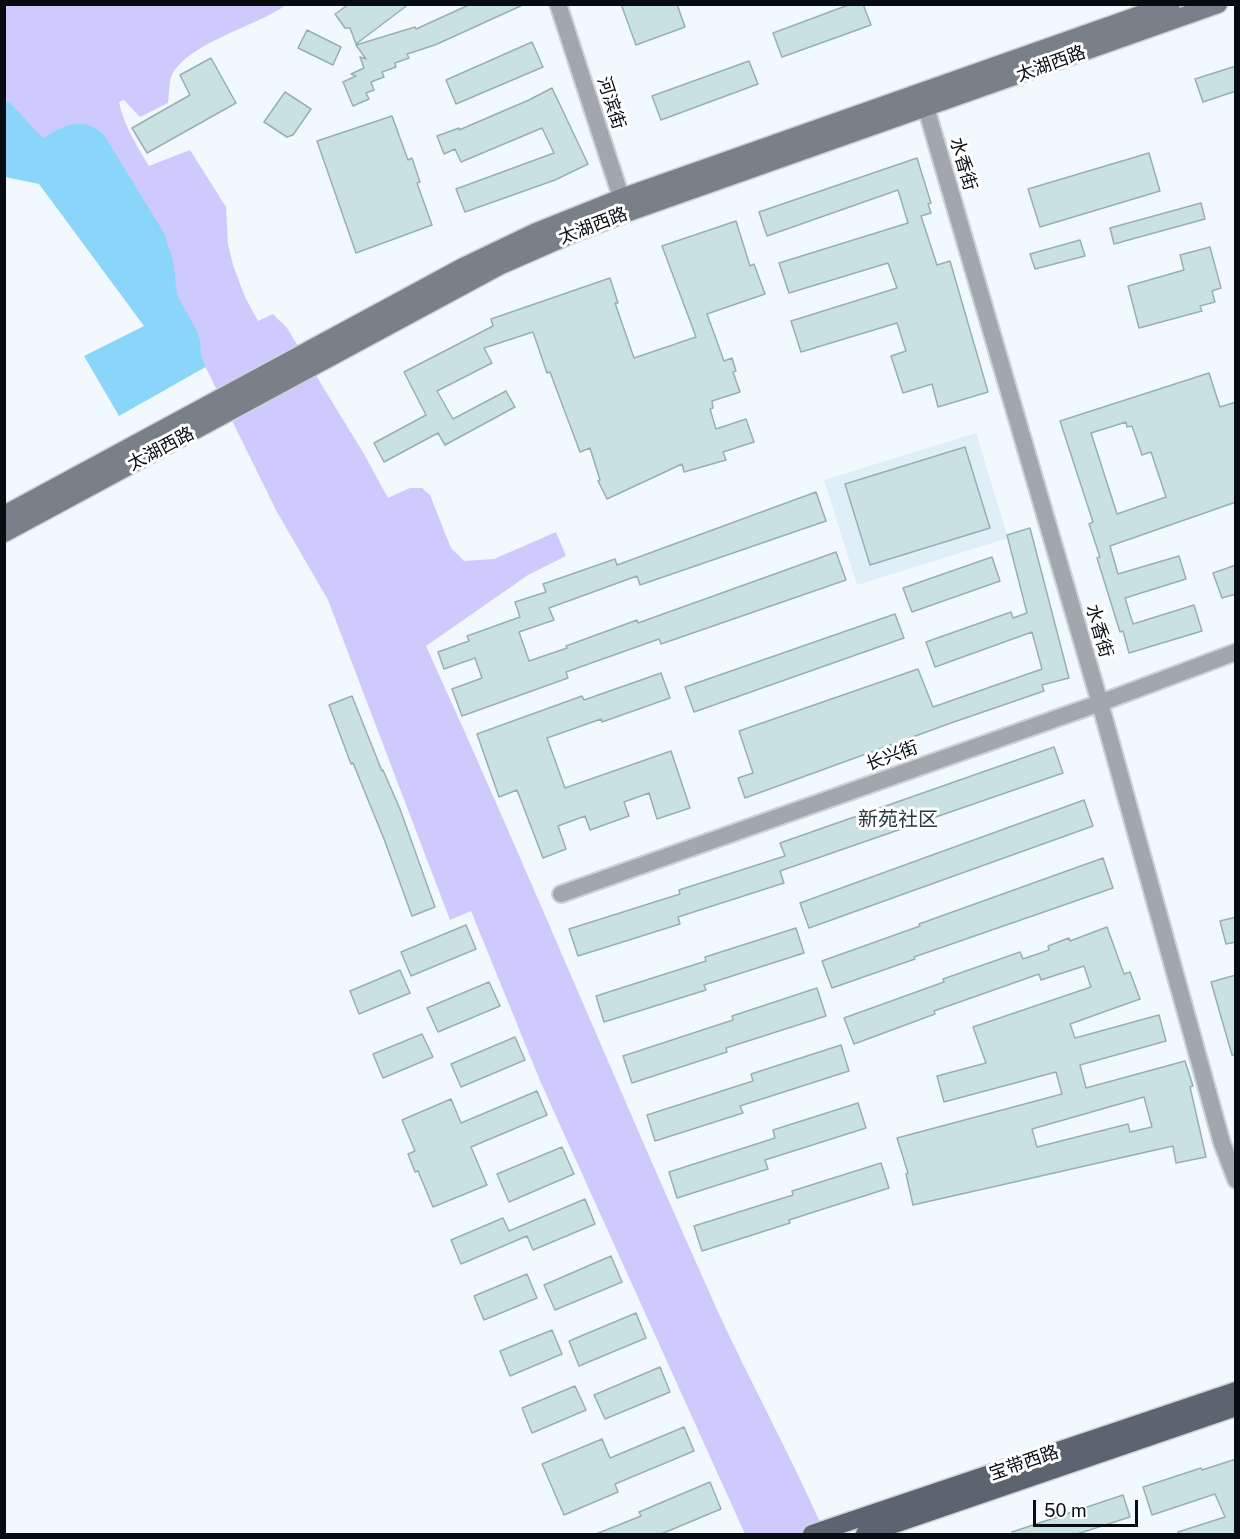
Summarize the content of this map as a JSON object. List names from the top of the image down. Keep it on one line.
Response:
{"streets":{"main road":["太湖西路","宝带西路"],"street":["河滨街","水香街","长兴街"]},"crossings":[["太湖西路","河滨街"],["太湖西路","水香街"],["水香街","长兴街"]],"districts":["新苑社区"],"scale_bar":"50 m"}
